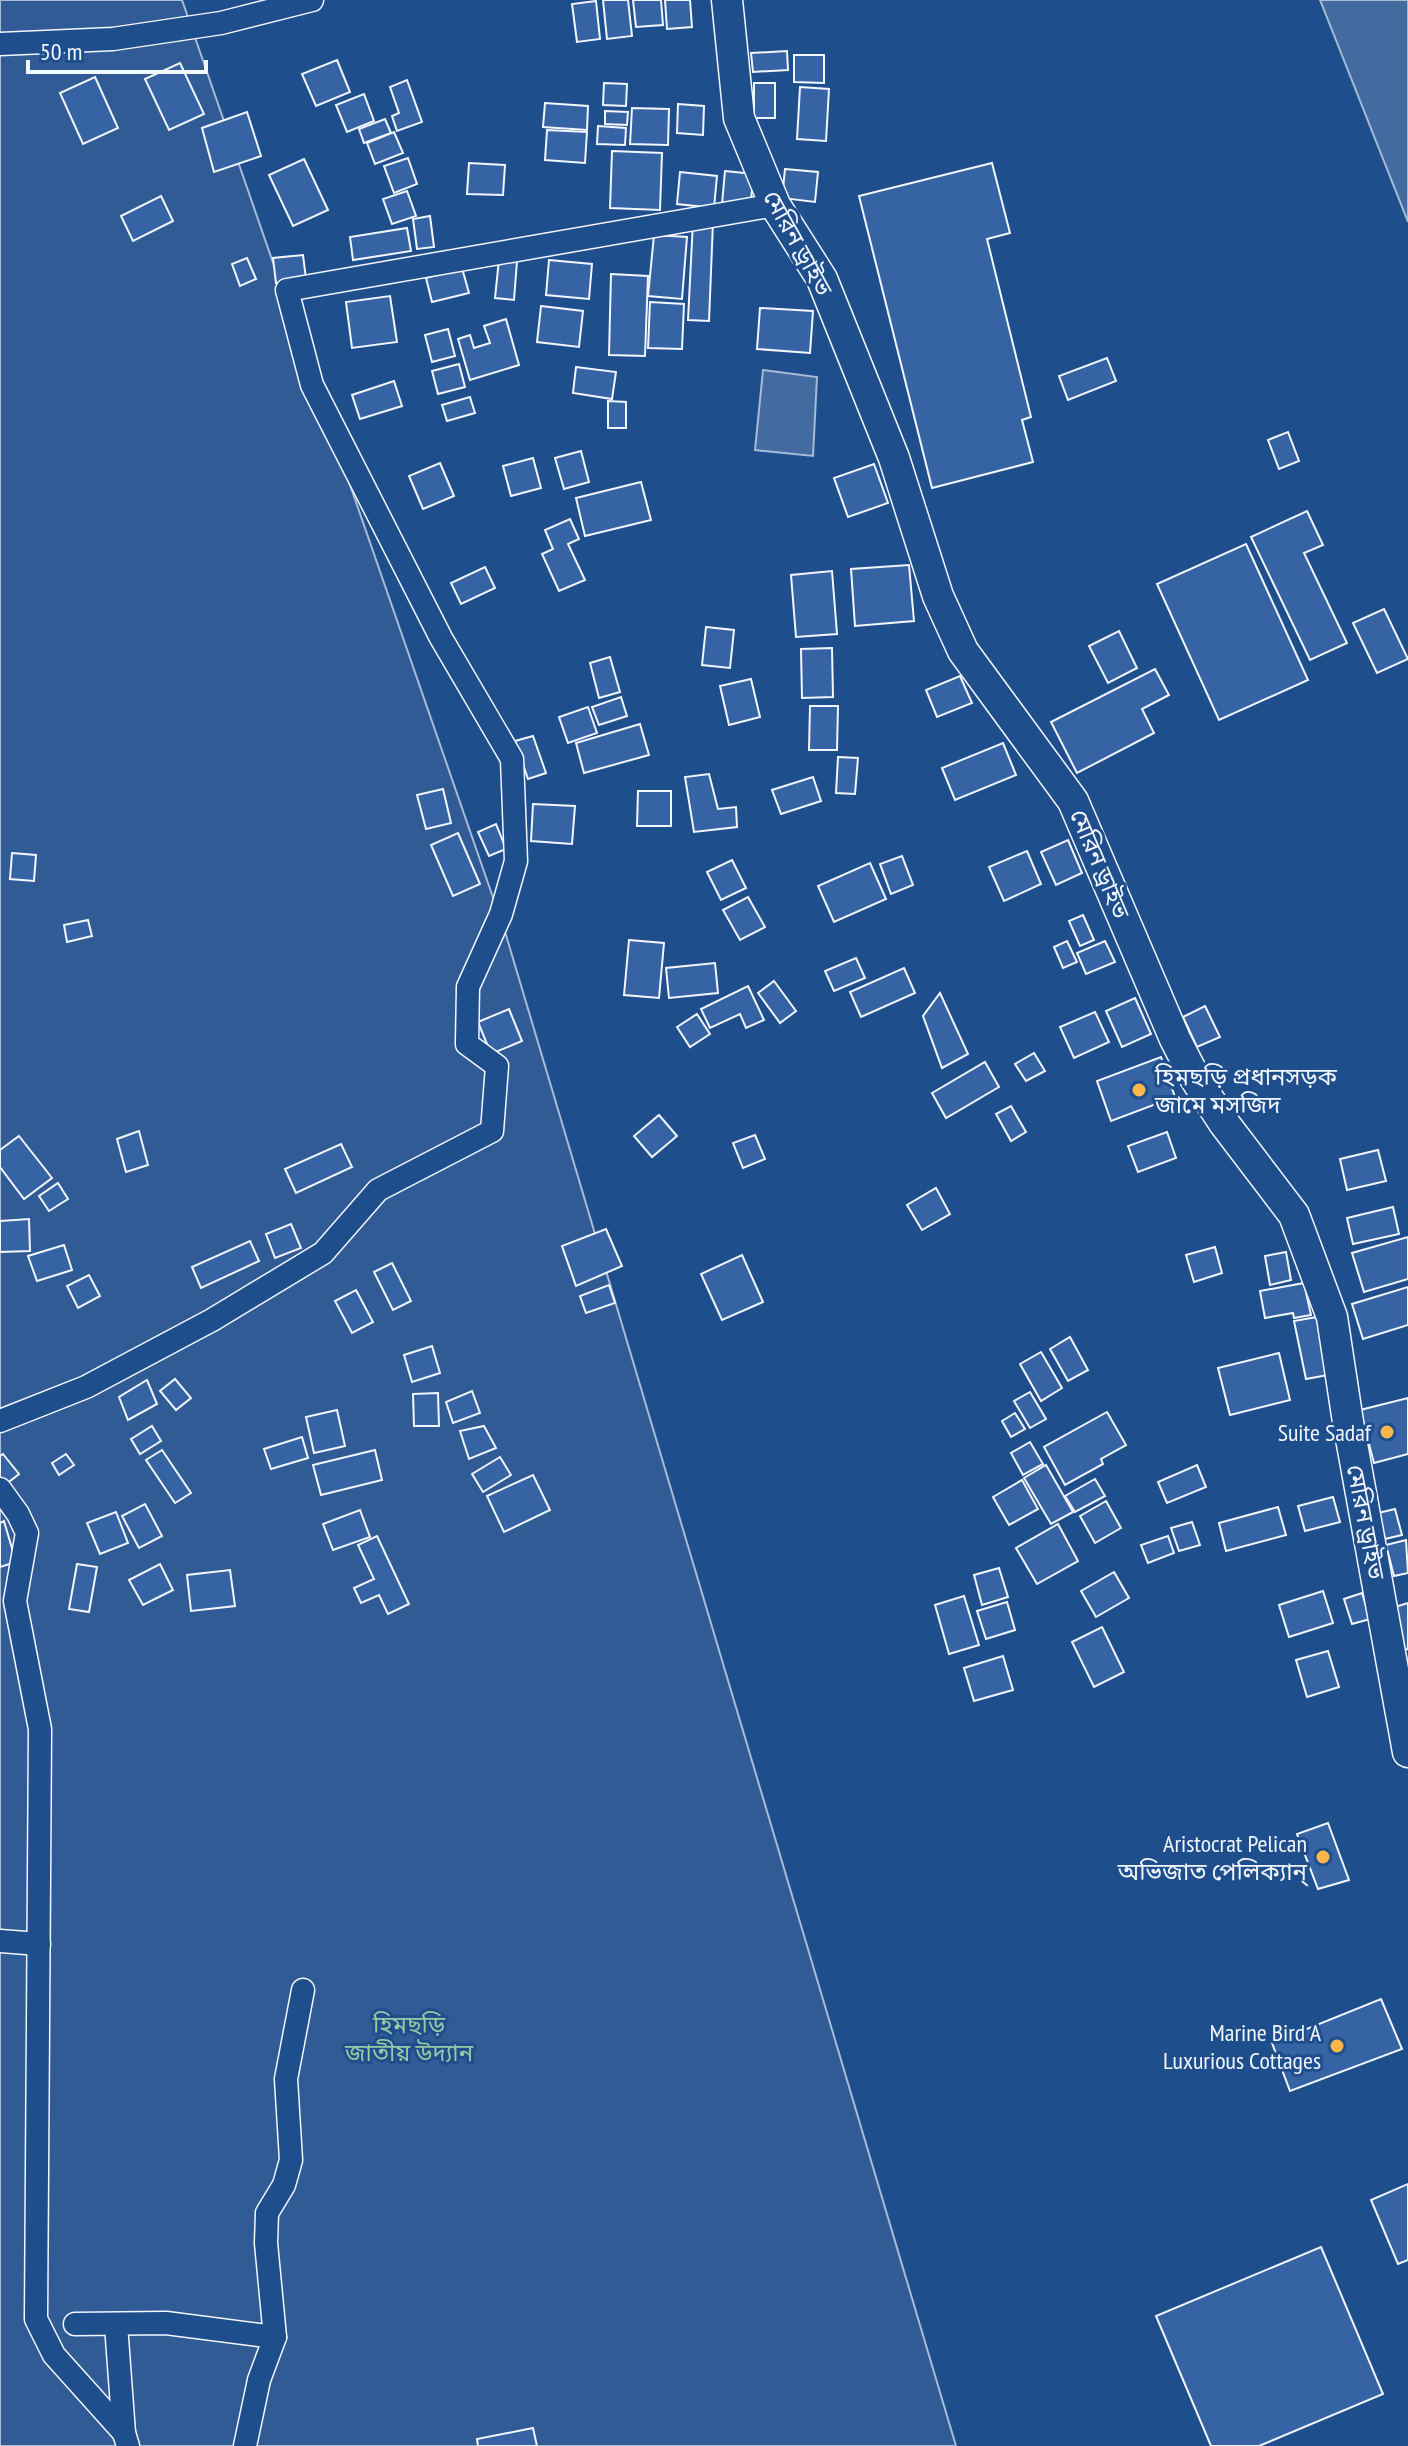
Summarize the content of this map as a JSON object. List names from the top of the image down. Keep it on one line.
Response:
{"streets":{"main road":["মেরিন ড্রাইভ"]},"parks":["হিমছড়ি জাতীয় উদ্যান"],"places":["হিমছড়ি প্রধানসড়ক জামে মসজিদ","Suite Sadaf","Aristocrat Pelican অভিজাত পেলিক্যান্","Marine Bird A Luxurious Cottages"],"scale_bar":"50 m"}
